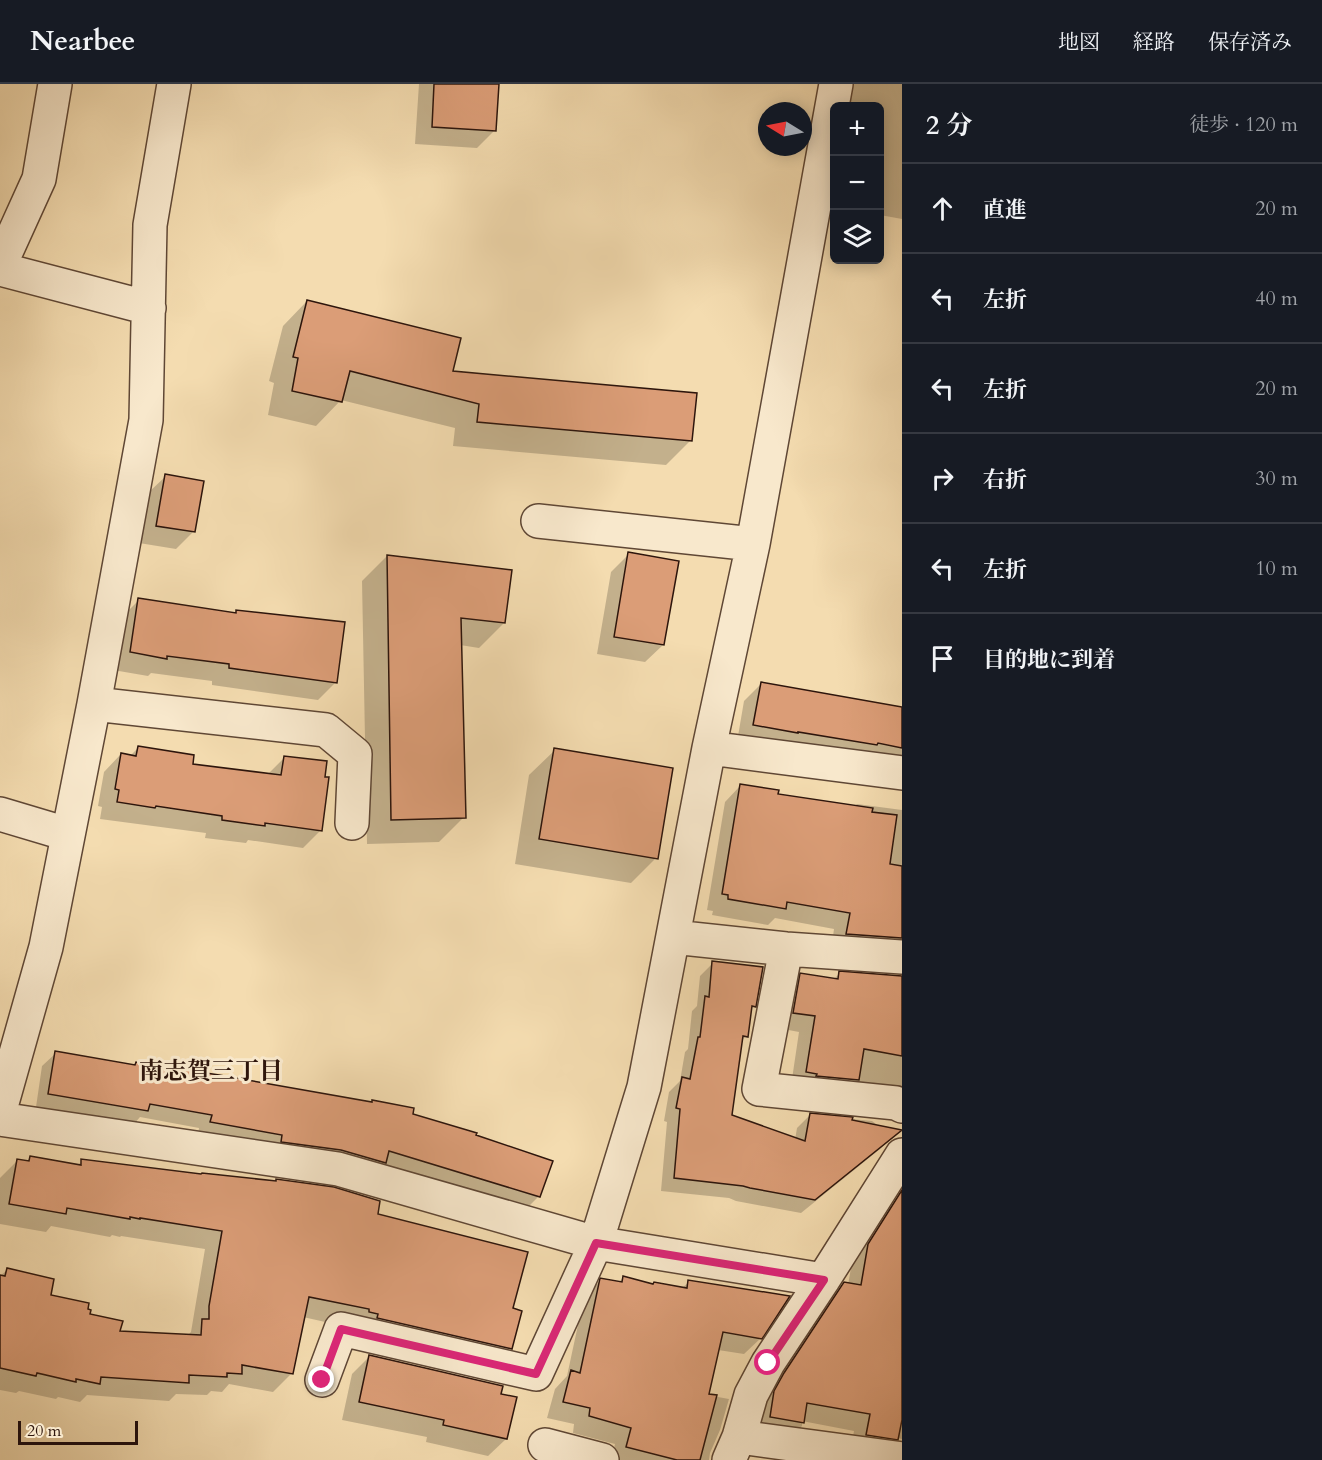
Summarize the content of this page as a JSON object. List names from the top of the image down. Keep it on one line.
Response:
{"districts":["南志賀三丁目"],"scale_bar":"20 m","north":"left","page":{"header":"Nearbee","nav":["地図","経路","保存済み"],"heading":["2 分","徒歩 · 120 m"],"map_buttons":["+","−"],"list":[["直進","20 m"],["左折","40 m"],["左折","20 m"],["右折","30 m"],["左折","10 m"],"目的地に到着"],"scale":"20 m"}}
